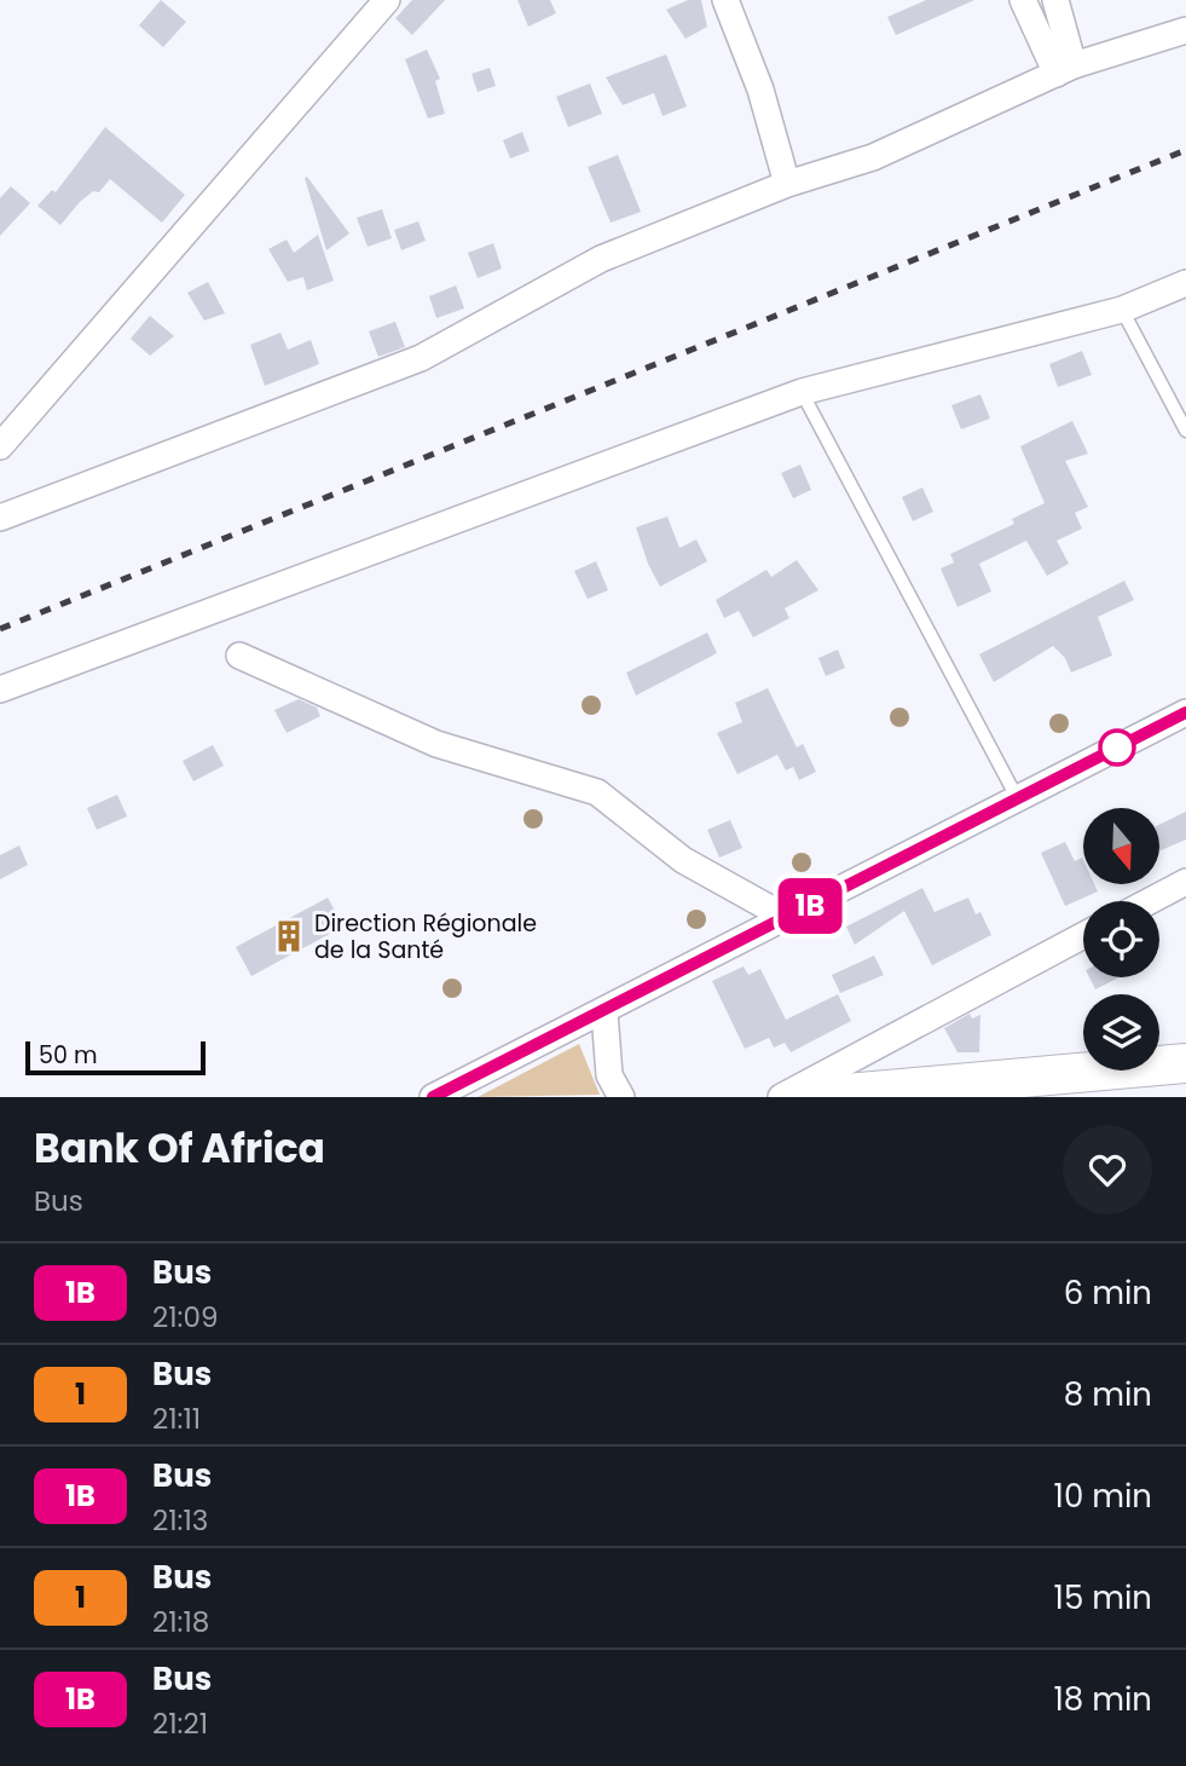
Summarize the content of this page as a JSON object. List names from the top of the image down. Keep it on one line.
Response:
{"places":{"building":["Direction Régionale de la Santé"]},"lines":["bus line 1B"],"scale_bar":"50 m","north":"bottom","page":{"on_map":"1B","scale":"50 m","heading":["Bank Of Africa","Bus"],"list":[{"mark":"1B","name":"Bus","note":"21:09","value":"6 min"},{"mark":"1","name":"Bus","note":"21:11","value":"8 min"},{"mark":"1B","name":"Bus","note":"21:13","value":"10 min"},{"mark":"1","name":"Bus","note":"21:18","value":"15 min"},{"mark":"1B","name":"Bus","note":"21:21","value":"18 min"}]}}
